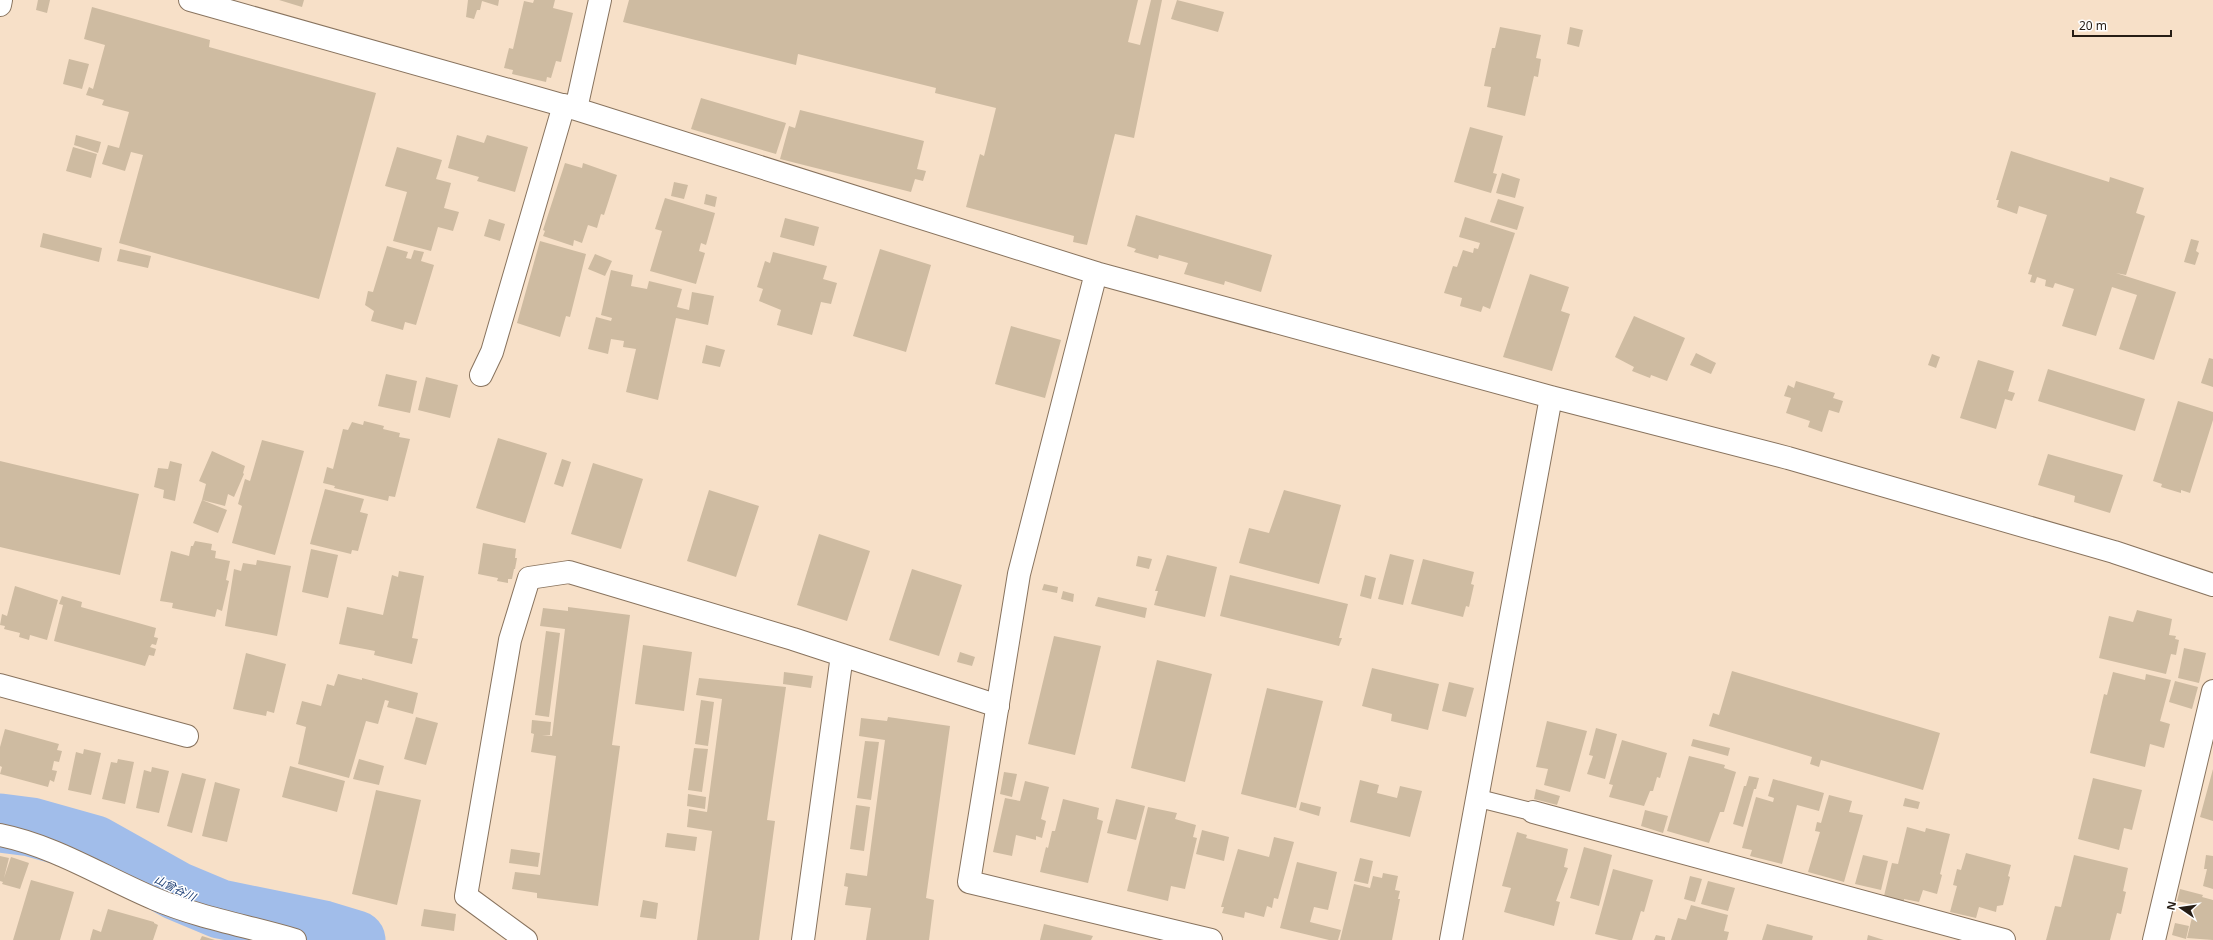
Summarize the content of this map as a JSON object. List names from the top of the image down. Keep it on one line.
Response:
{"water":["山曾谷川"],"scale_bar":"20 m","north":"left"}
